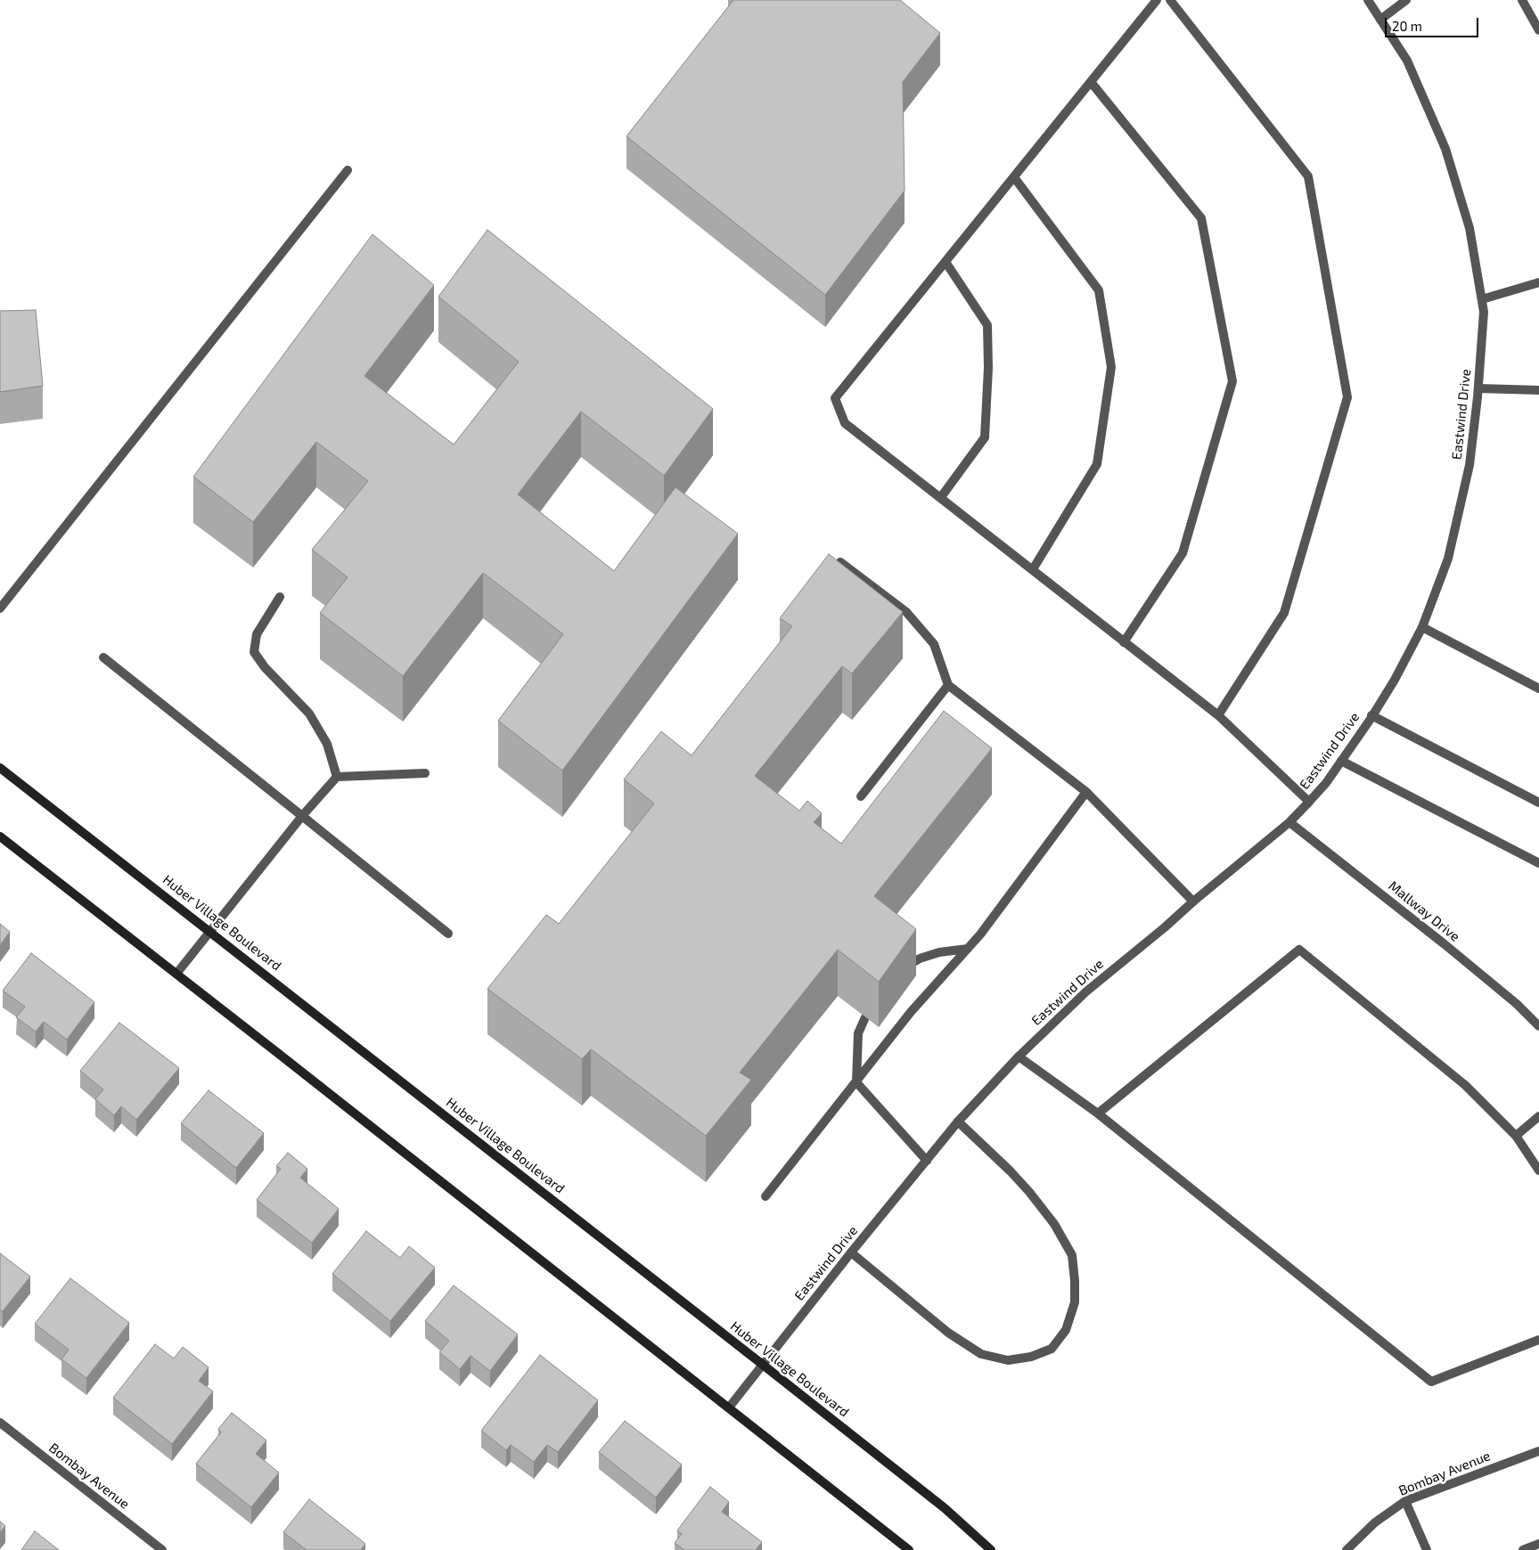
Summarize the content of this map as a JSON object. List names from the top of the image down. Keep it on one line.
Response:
{"streets":{"street":["Eastwind Drive","Mallway Drive","Huber Village Boulevard","Bombay Avenue"]},"crossings":[["Eastwind Drive","Mallway Drive"],["Eastwind Drive","Huber Village Boulevard"]],"scale_bar":"20 m"}
